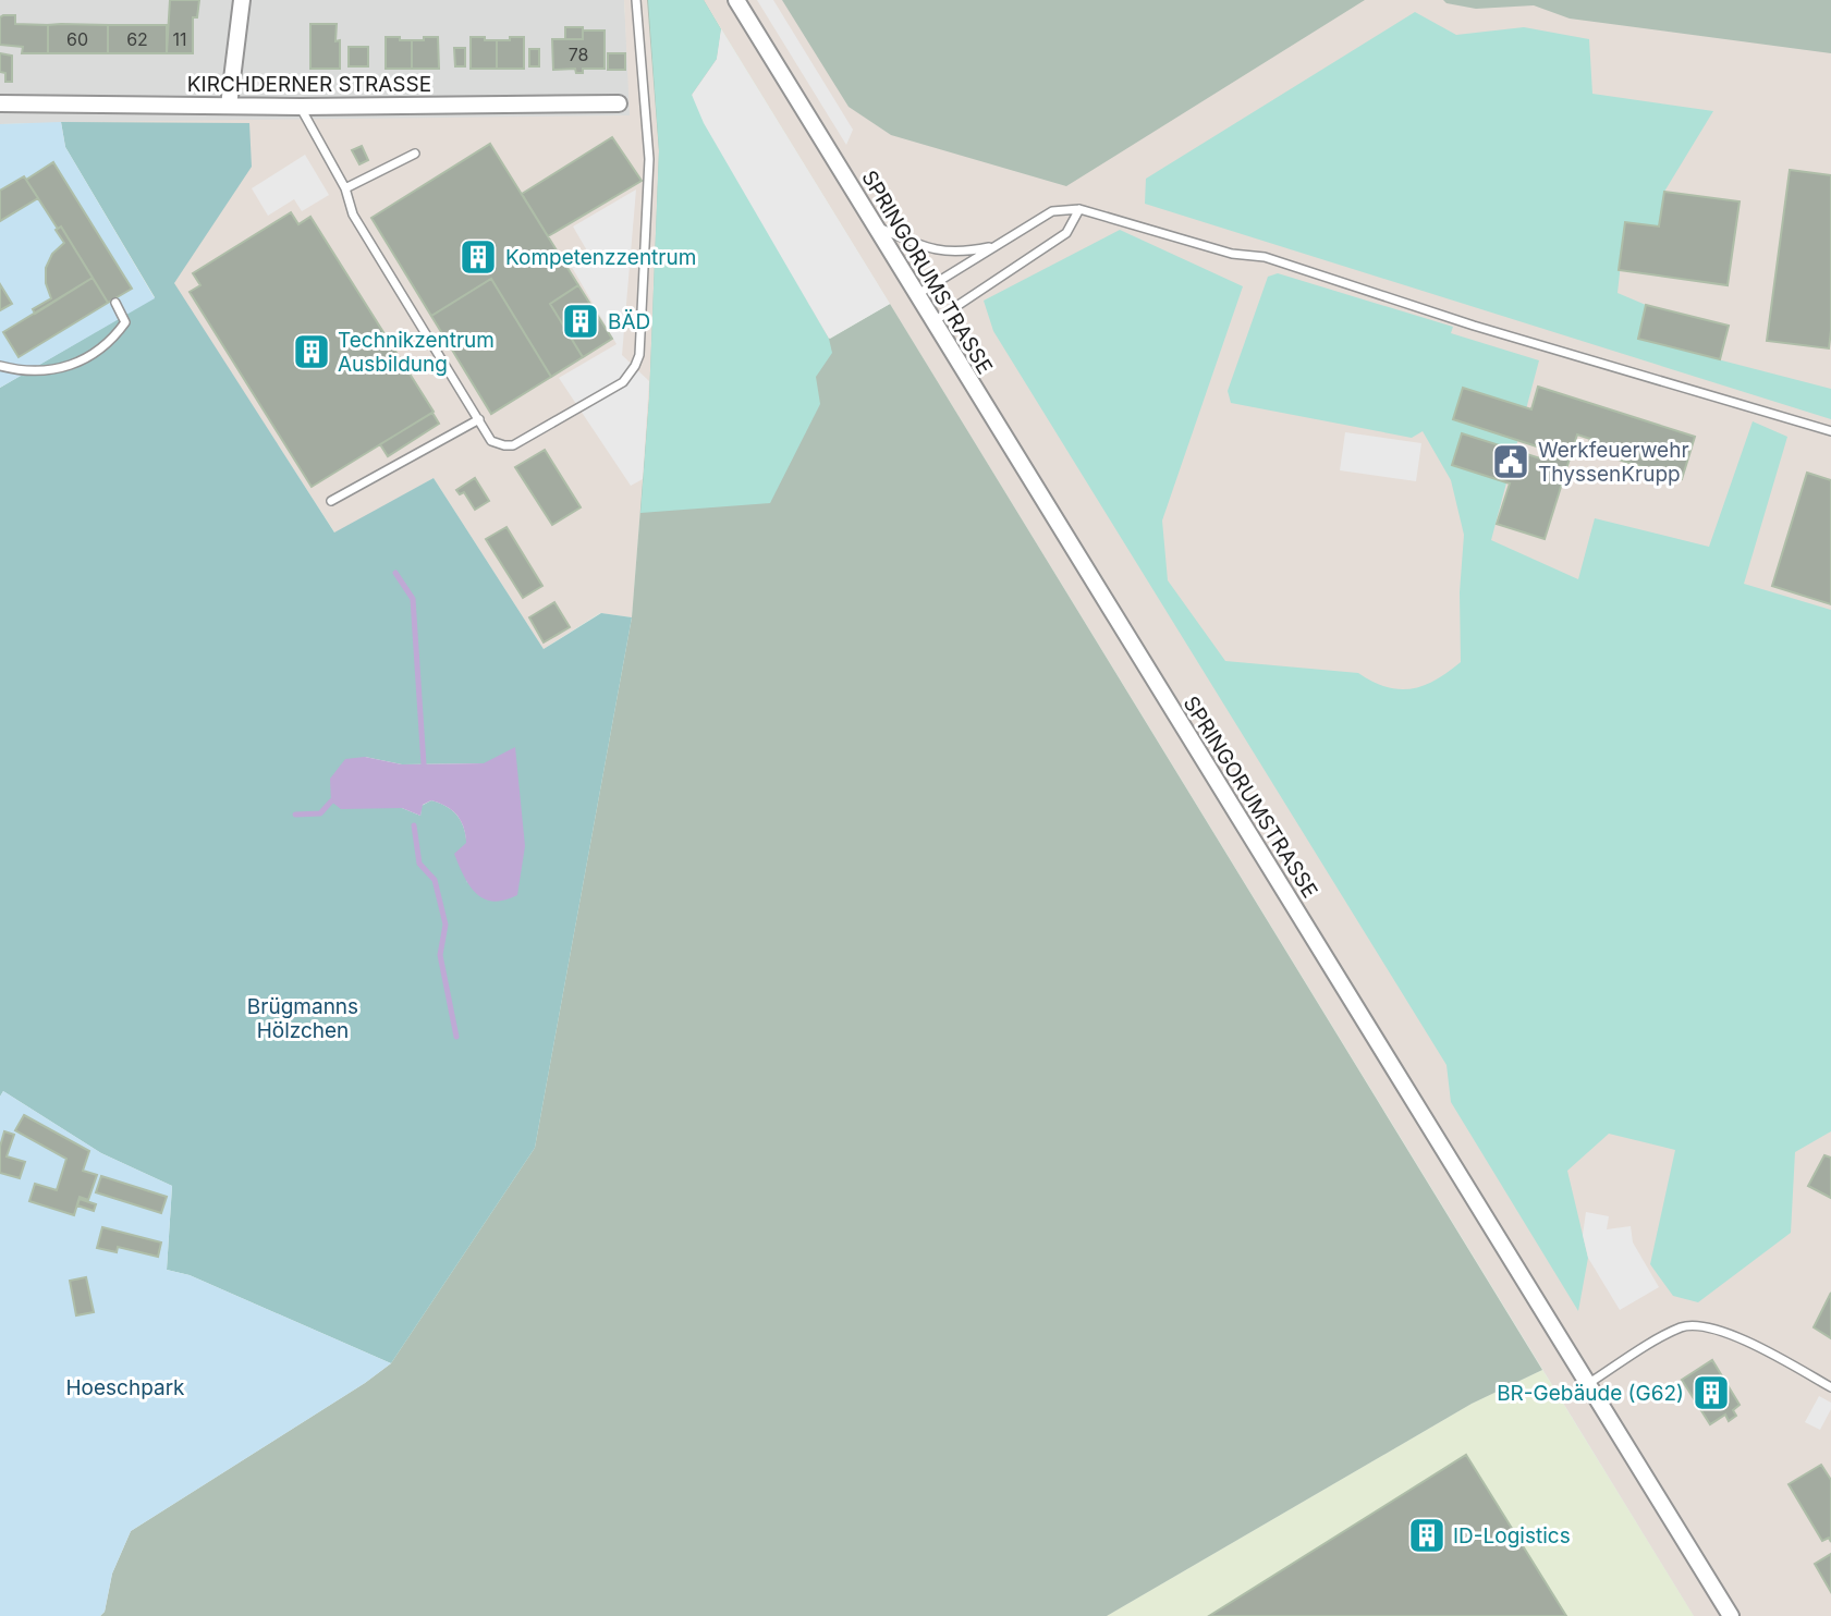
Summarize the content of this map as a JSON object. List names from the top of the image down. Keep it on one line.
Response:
{"streets":{"street":["KIRCHDERNER STRASSE","SPRINGORUMSTRASSE"]},"parks":["Brügmanns Hölzchen","Hoeschpark"],"places":{"building":["Kompetenzzentrum","BÄD","Technikzentrum Ausbildung","BR-Gebäude (G62)","ID-Logistics"],"public building":["Werkfeuerwehr ThyssenKrupp"]},"house_numbers":["60","62","11","78"]}
